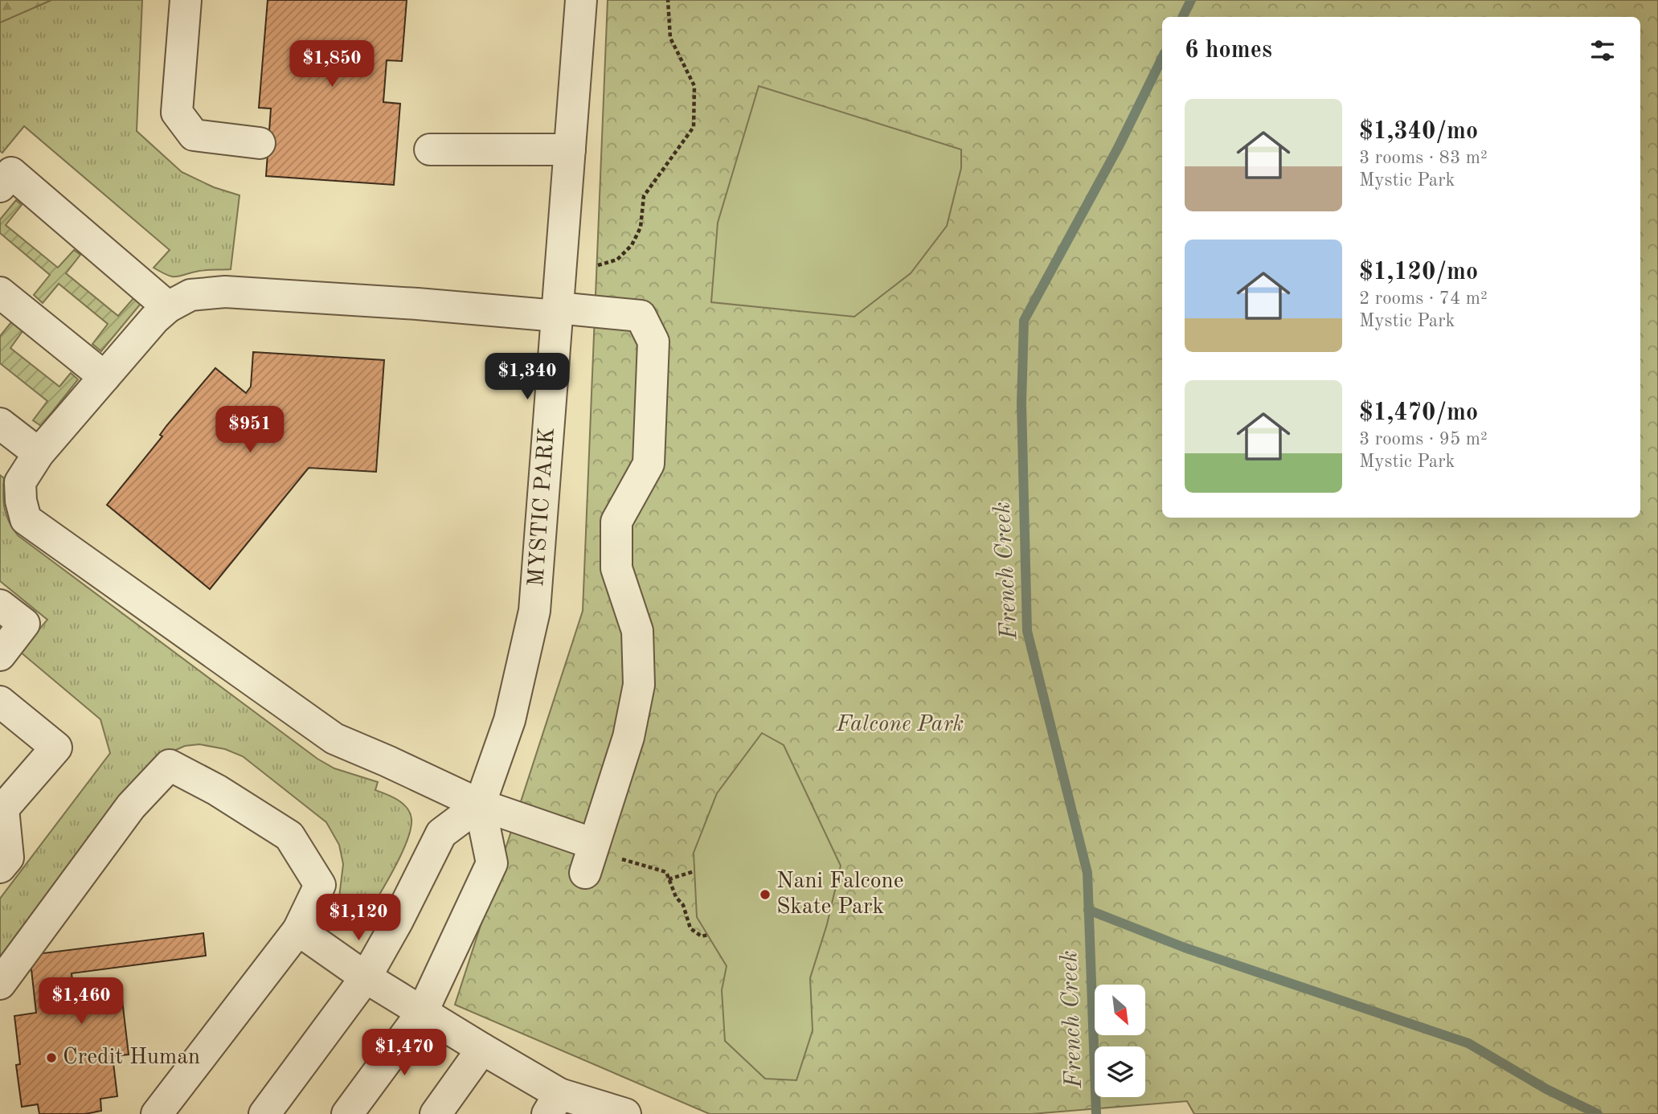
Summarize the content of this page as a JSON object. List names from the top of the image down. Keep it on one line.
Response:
{"streets":{"street":["MYSTIC PARK"]},"water":["French Creek"],"parks":["Falcone Park"],"places":["Nani Falcone Skate Park","Credit Human"],"north":"bottom right","page":{"heading":"6 homes","price":["$1,850","$1,340","$951","$1,120","$1,460","$1,470"],"list":[{"name":"$1,340/mo","note":"3 rooms · 83 m² · Mystic Park"},{"name":"$1,120/mo","note":"2 rooms · 74 m² · Mystic Park"},{"name":"$1,470/mo","note":"3 rooms · 95 m² · Mystic Park"}]}}
